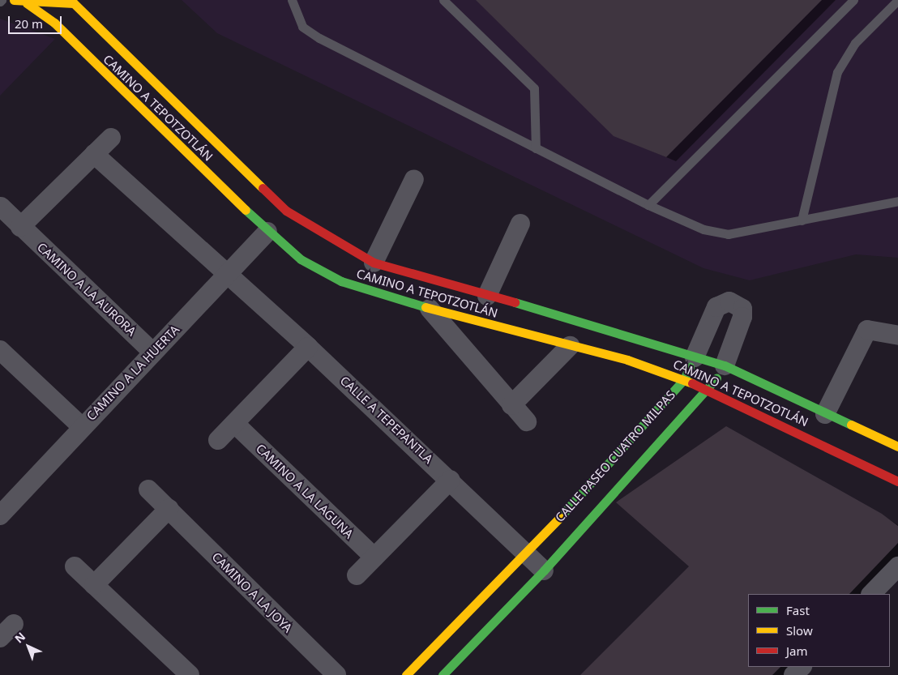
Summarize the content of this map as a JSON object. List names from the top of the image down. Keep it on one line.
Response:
{"streets":{"main road":["CAMINO A TEPOTZOTLÁN","CALLE PASEO CUATRO MILPAS"],"street":["CAMINO A LA AURORA","CAMINO A LA HUERTA","CALLE A TEPEPANTLA","CAMINO A LA LAGUNA","CAMINO A LA JOYA"]},"crossings":[["CAMINO A TEPOTZOTLÁN","CAMINO A LA HUERTA"],["CAMINO A TEPOTZOTLÁN","CALLE PASEO CUATRO MILPAS"],["CAMINO A LA AURORA","CAMINO A LA HUERTA"],["CAMINO A LA HUERTA","CALLE A TEPEPANTLA"],["CALLE A TEPEPANTLA","CALLE PASEO CUATRO MILPAS"]],"legend":["Fast","Slow","Jam"],"scale_bar":"20 m","north":"top left"}
